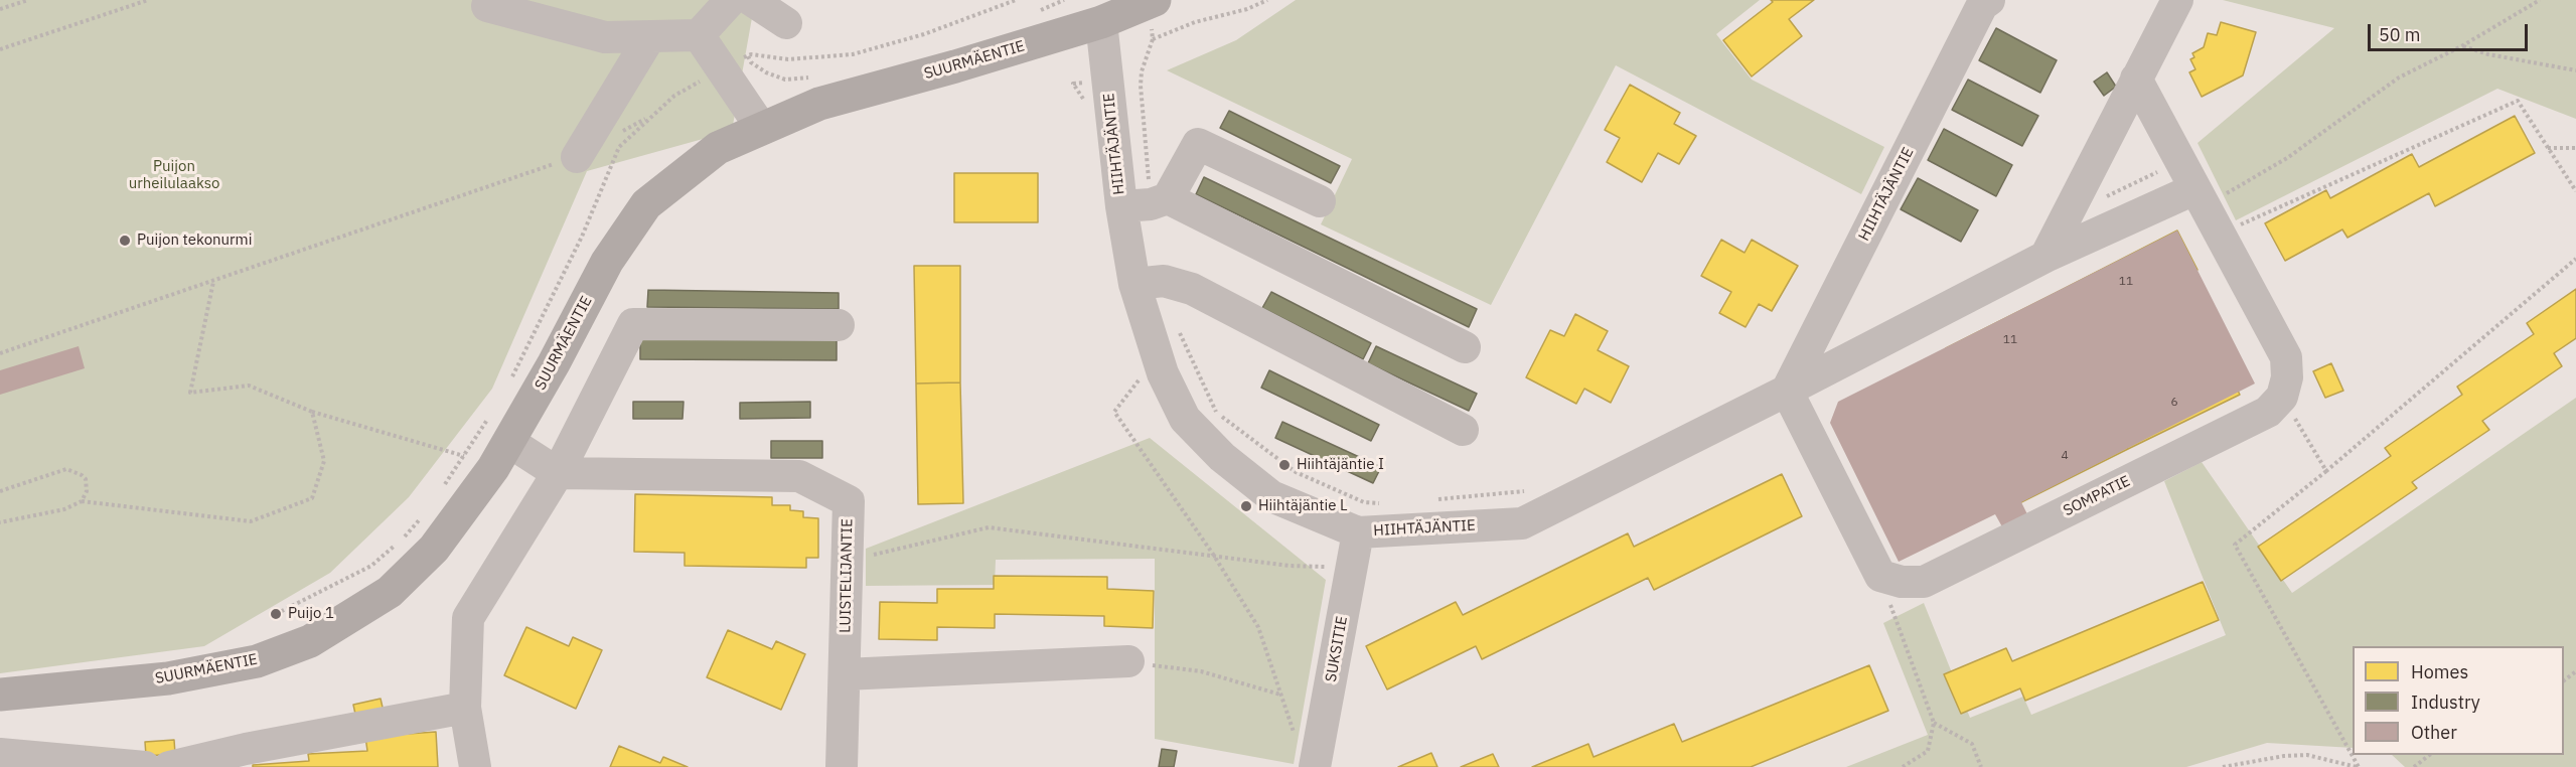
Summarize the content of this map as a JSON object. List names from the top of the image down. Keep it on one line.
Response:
{"streets":{"main road":["SUURMÄENTIE"],"street":["HIIHTÄJÄNTIE","SOMPATIE","LUISTELIJANTIE","SUKSITIE"]},"crossings":[["SUURMÄENTIE","HIIHTÄJÄNTIE"],["HIIHTÄJÄNTIE","SUKSITIE"]],"parks":["Puijon urheilulaakso"],"places":["Puijon tekonurmi","Hiihtäjäntie I","Hiihtäjäntie L","Puijo 1"],"house_numbers":["11","11","6","4"],"legend":["Homes","Industry","Other"],"scale_bar":"50 m"}
